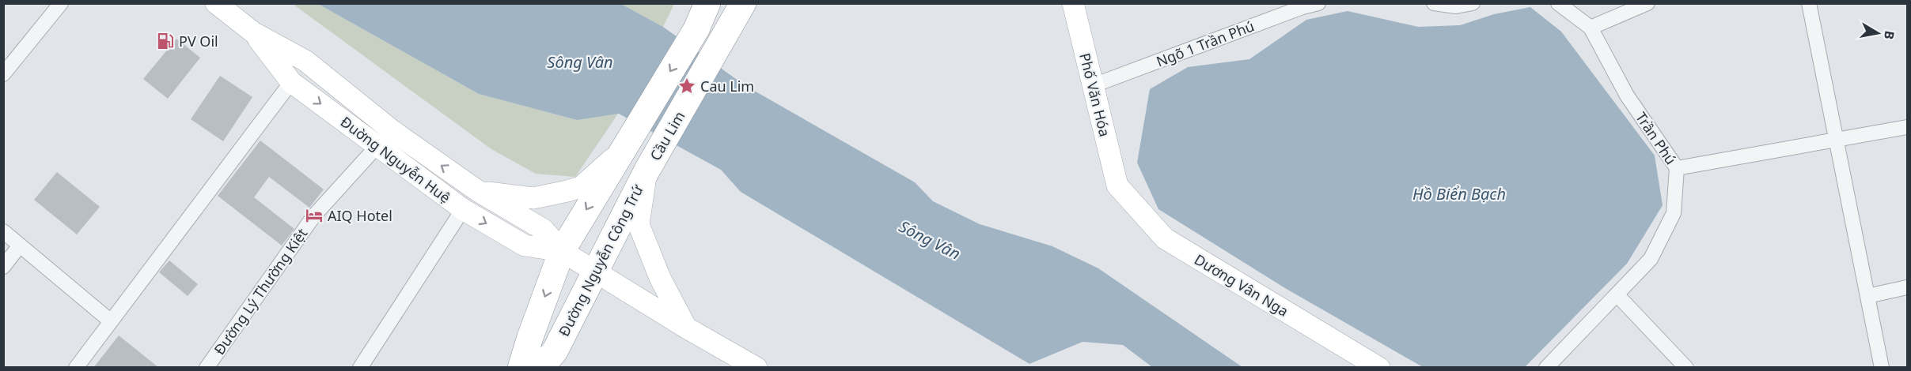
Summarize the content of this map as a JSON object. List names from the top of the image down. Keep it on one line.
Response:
{"streets":{"highway":["Cầu Lim","Đường Nguyễn Công Trứ"],"main road":["Phố Văn Hóa","Đuờng Nguyễn Huệ","Dương Vân Nga"],"street":["Ngõ 1 Trần Phú","Trần Phú","Đường Lý Thường Kiệt"]},"crossings":[["Ngõ 1 Trần Phú","Phố Văn Hóa"],["Phố Văn Hóa","Dương Vân Nga"],["Cầu Lim","Đường Nguyễn Công Trứ"],["Đuờng Nguyễn Huệ","Đường Nguyễn Công Trứ"],["Đuờng Nguyễn Huệ","Đường Lý Thường Kiệt"]],"water":["Sông Vân","Hồ Biển Bạch"],"places":{"fuel station":["PV Oil"],"place":["Cau Lim"],"hotel":["AIQ Hotel"]},"north":"right"}
